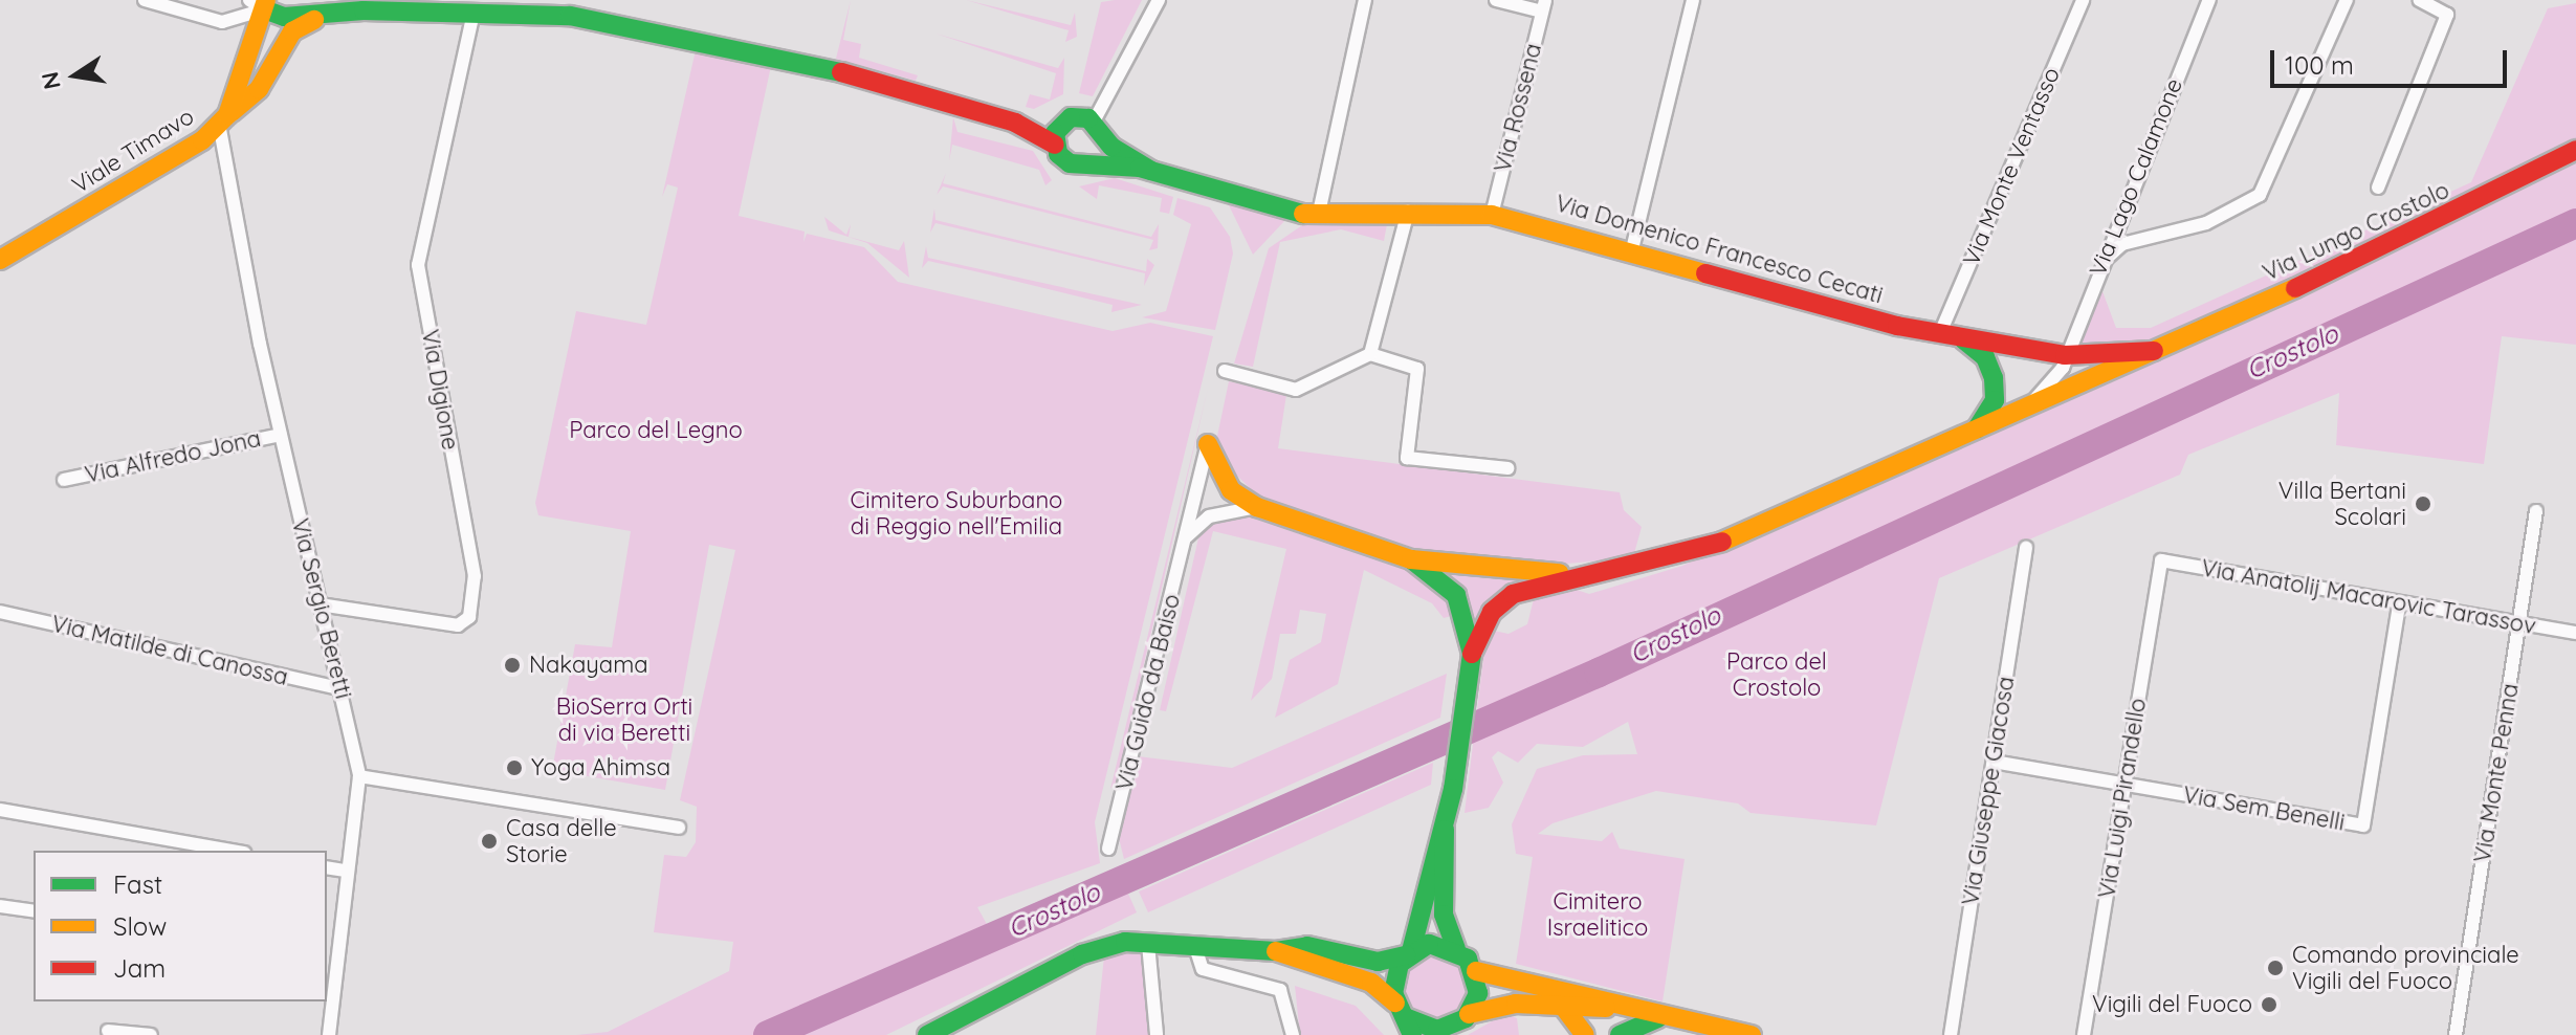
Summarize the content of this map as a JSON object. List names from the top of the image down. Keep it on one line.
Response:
{"streets":{"street":["Via Rossena","Viale Timavo","Via Monte Ventasso","Via Lago Calamone","Via Lungo Crostolo","Via Domenico Francesco Cecati","Via Digione","Via Alfredo Jona","Via Anatolij Macarovic Tarassov","Via Sergio Beretti","Via Matilde di Canossa","Via Guido da Baiso","Via Monte Penna","Via Giuseppe Giacosa","Via Luigi Pirandello","Via Sem Benelli"]},"crossings":[["Via Rossena","Via Domenico Francesco Cecati"],["Viale Timavo","Via Sergio Beretti"],["Via Monte Ventasso","Via Domenico Francesco Cecati"],["Via Lago Calamone","Via Lungo Crostolo"],["Via Lago Calamone","Via Domenico Francesco Cecati"],["Via Lungo Crostolo","Via Domenico Francesco Cecati"],["Via Lungo Crostolo","Via Guido da Baiso"],["Via Digione","Via Sergio Beretti"],["Via Alfredo Jona","Via Sergio Beretti"],["Via Anatolij Macarovic Tarassov","Via Monte Penna"],["Via Anatolij Macarovic Tarassov","Via Luigi Pirandello"],["Via Anatolij Macarovic Tarassov","Via Sem Benelli"],["Via Sergio Beretti","Via Matilde di Canossa"],["Via Giuseppe Giacosa","Via Sem Benelli"],["Via Luigi Pirandello","Via Sem Benelli"]],"water":["Crostolo"],"parks":["Parco del Legno","Cimitero Suburbano di Reggio nell'Emilia","Parco del Crostolo","BioSerra Orti di via Beretti","Cimitero Israelitico"],"places":["Villa Bertani Scolari","Nakayama","Yoga Ahimsa","Casa delle Storie","Comando provinciale Vigili del Fuoco","Vigili del Fuoco"],"legend":["Fast","Slow","Jam"],"scale_bar":"100 m","north":"left"}
